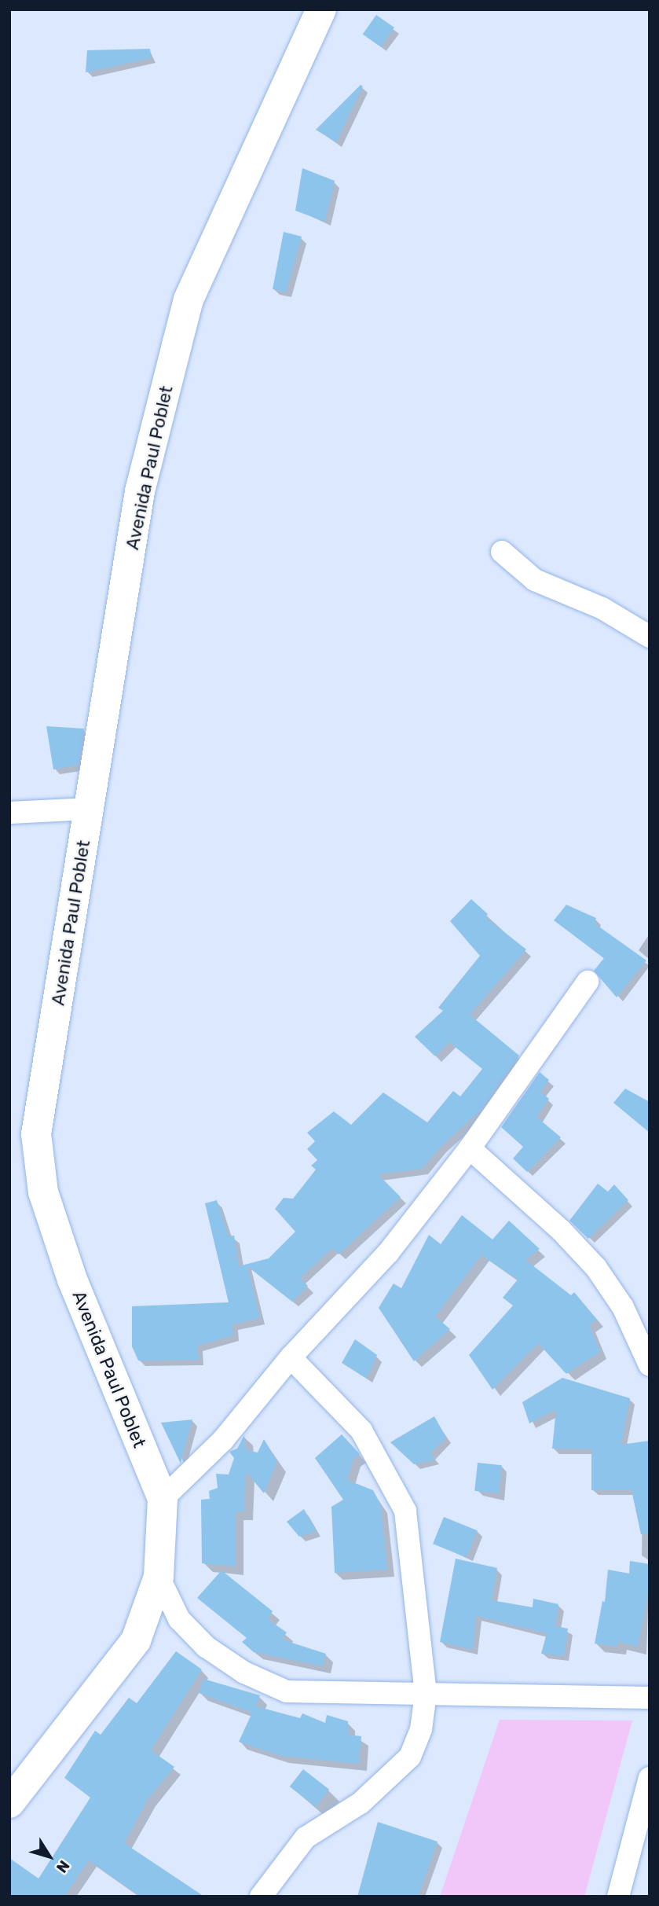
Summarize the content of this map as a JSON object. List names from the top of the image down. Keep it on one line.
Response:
{"streets":{"main road":["Avenida Paul Poblet"]},"north":"bottom right"}
